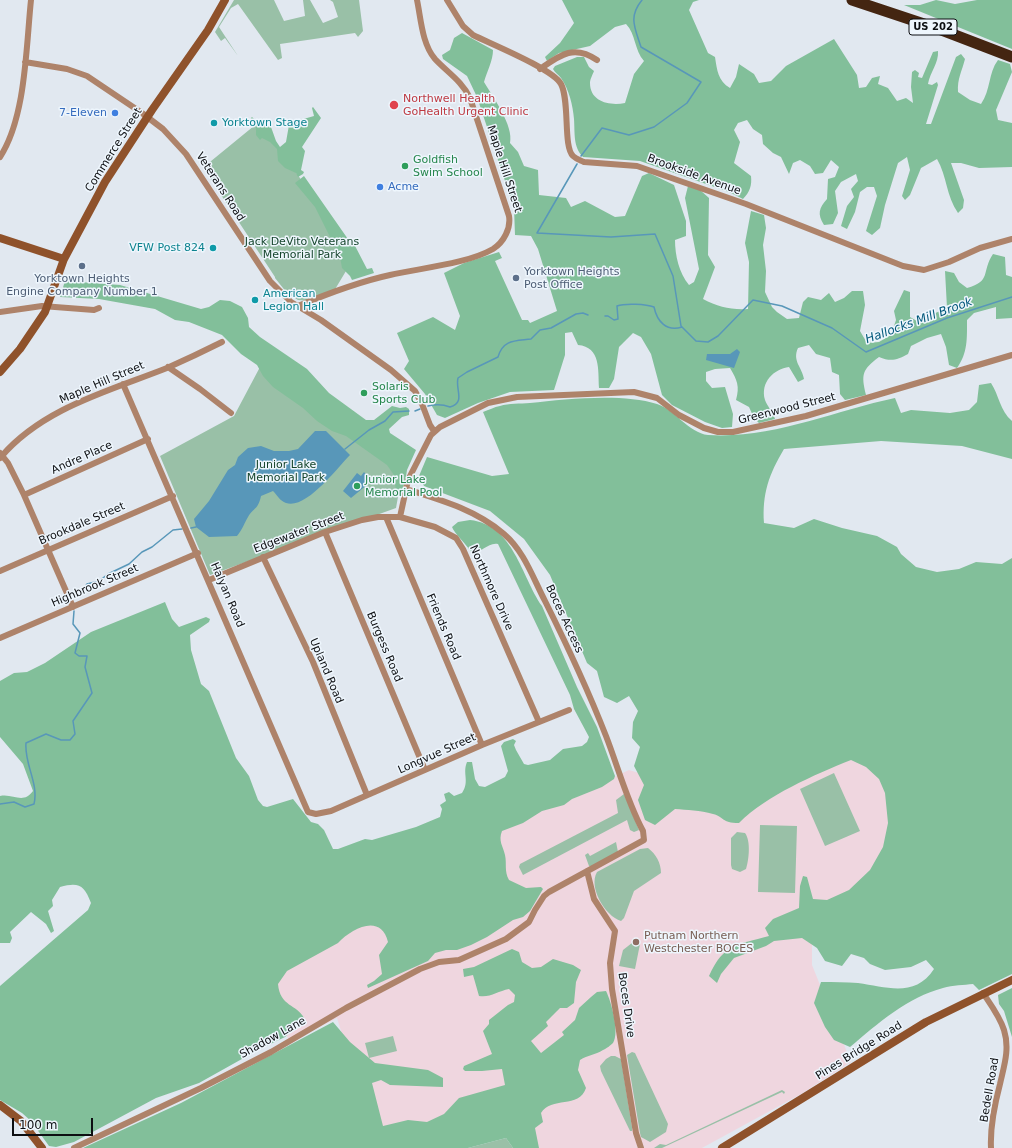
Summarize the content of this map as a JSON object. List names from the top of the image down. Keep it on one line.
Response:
{"streets":{"highway":["US 202"],"street":["Commerce Street","Maple Hill Street","Brookside Avenue","Veterans Road","Greenwood Street","Andre Place","Brookdale Street","Edgewater Street","Highbrook Street","Northmore Drive","Halyan Road","Boces Access","Friends Road","Burgess Road","Upland Road","Longvue Street","Boces Drive","Shadow Lane","Pines Bridge Road","Bedell Road"]},"crossings":[["Commerce Street","Veterans Road"],["Maple Hill Street","Veterans Road"],["Maple Hill Street","Halyan Road"],["Veterans Road","Greenwood Street"],["Andre Place","Halyan Road"],["Brookdale Street","Halyan Road"],["Edgewater Street","Northmore Drive"],["Edgewater Street","Halyan Road"],["Edgewater Street","Friends Road"],["Edgewater Street","Burgess Road"],["Edgewater Street","Upland Road"],["Highbrook Street","Halyan Road"],["Northmore Drive","Longvue Street"],["Halyan Road","Longvue Street"],["Boces Access","Boces Drive"],["Boces Access","Shadow Lane"],["Friends Road","Longvue Street"],["Burgess Road","Longvue Street"],["Upland Road","Longvue Street"],["Boces Drive","Shadow Lane"],["Pines Bridge Road","Bedell Road"]],"water":["Hallocks Mill Brook"],"parks":["Jack DeVito Veterans Memorial Park","Junior Lake Memorial Park"],"places":["Northwell Health GoHealth Urgent Clinic","7-Eleven","Yorktown Stage","Goldfish Swim School","Acme","VFW Post 824","Yorktown Heights Engine Company Number 1","Yorktown Heights Post Office","American Legion Hall","Solaris Sports Club","Junior Lake Memorial Pool","Putnam Northern Westchester BOCES"],"scale_bar":"100 m"}
